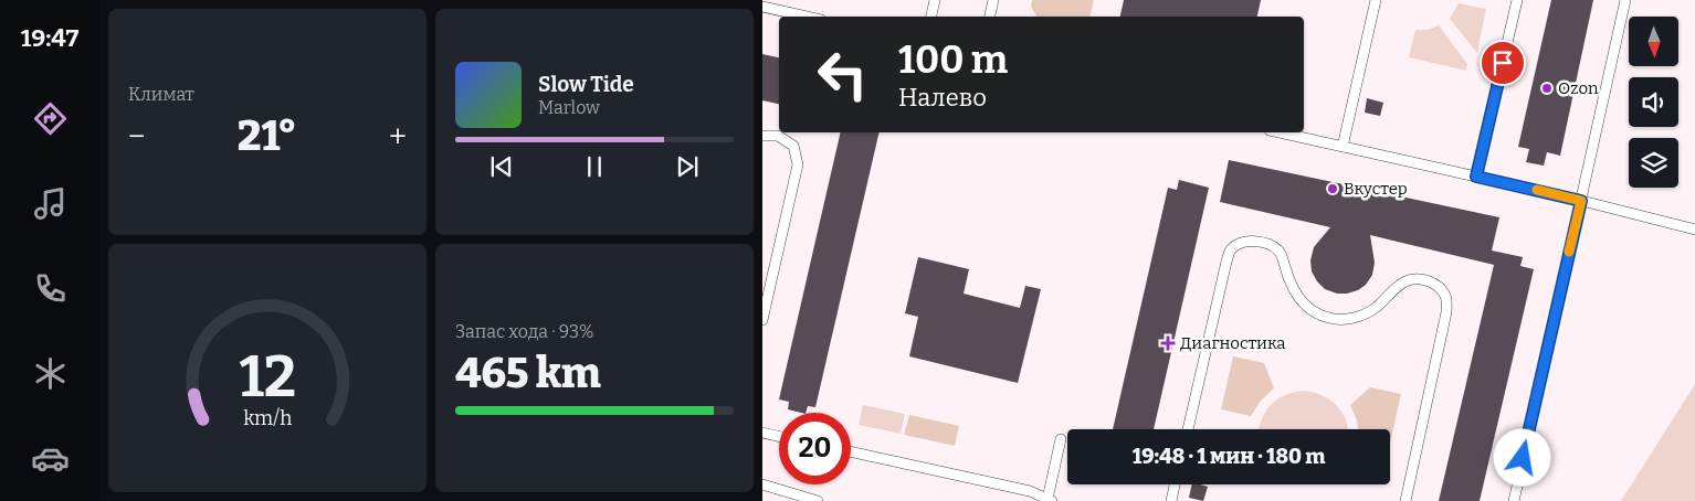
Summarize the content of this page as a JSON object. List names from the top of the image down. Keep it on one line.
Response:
{"places":{"other":["Ozon","Вкустер"],"health":["Диагностика"]},"north":"bottom","page":{"tabs":"19:47","tile":["Климат",["Запас хода · 93%","465 km"]],"turn":["100 m","Налево"],"song":["Slow Tide","Marlow"],"heat":["−","21°","+"],"limit":"20","trip":"19:48 · 1 мин · 180 m","gauge":["12","km/h"]}}
